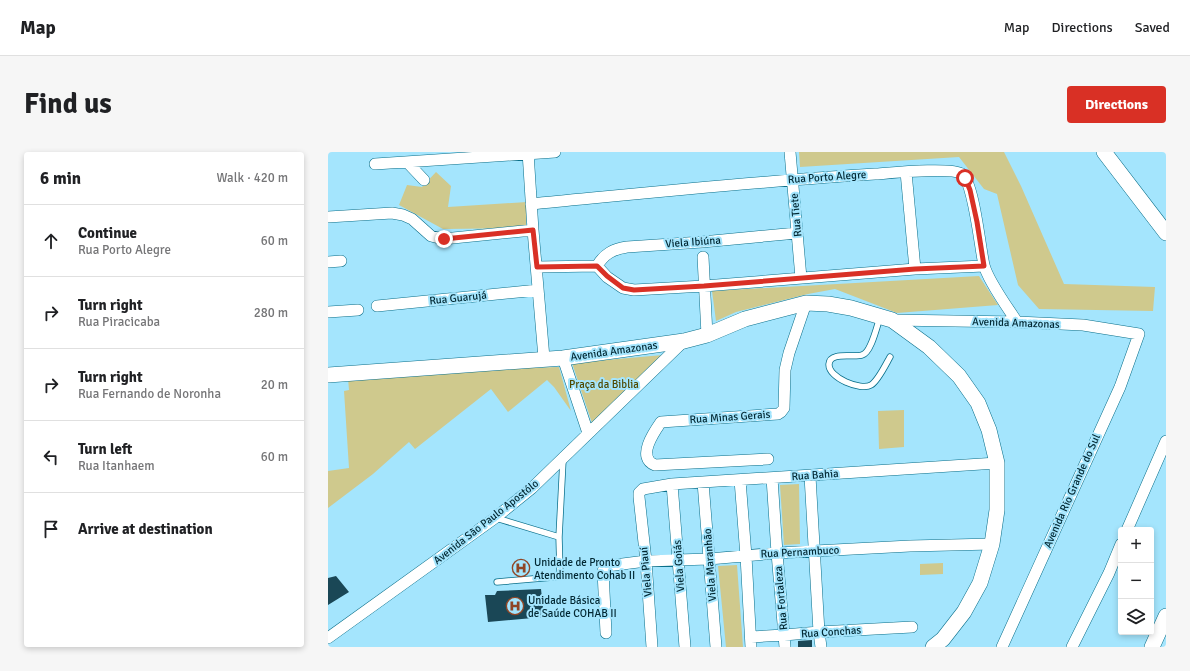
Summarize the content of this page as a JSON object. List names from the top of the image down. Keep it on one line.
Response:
{"streets":{"street":["Rua Porto Alegre","Rua Tiete","Viela Ibiúna","Rua Guarujá","Avenida Amazonas","Rua Minas Gerais","Rua Bahia","Avenida Rio Grande do Sul","Avenida São Paulo Apostólo","Rua Pernambuco","Viela Maranhão","Viela Goiás","Viela Piauí","Rua Fortaleza","Rua Conchas"]},"crossings":[["Rua Porto Alegre","Rua Tiete"],["Rua Porto Alegre","Avenida Amazonas"],["Rua Tiete","Viela Ibiúna"],["Avenida Amazonas","Rua Minas Gerais"],["Avenida Amazonas","Rua Bahia"],["Avenida Amazonas","Avenida Rio Grande do Sul"],["Avenida Amazonas","Avenida São Paulo Apostólo"],["Avenida Amazonas","Rua Pernambuco"],["Rua Bahia","Viela Maranhão"],["Rua Bahia","Viela Goiás"],["Rua Bahia","Viela Piauí"],["Rua Bahia","Rua Fortaleza"],["Rua Pernambuco","Viela Maranhão"],["Rua Pernambuco","Viela Goiás"],["Rua Pernambuco","Viela Piauí"],["Rua Pernambuco","Rua Fortaleza"],["Rua Fortaleza","Rua Conchas"]],"parks":["Praça da Biblia"],"places":{"hospital":["Unidade de Pronto Atendimento Cohab II","Unidade Básica de Saúde COHAB II"]},"page":{"header":"Map","nav":["Map","Directions","Saved"],"buttons":"Directions","title":"Find us","heading":["6 min","Walk · 420 m"],"list":[["Continue","Rua Porto Alegre","60 m"],["Turn right","Rua Piracicaba","280 m"],["Turn right","Rua Fernando de Noronha","20 m"],["Turn left","Rua Itanhaem","60 m"],"Arrive at destination"],"map_buttons":["+","−"]}}
